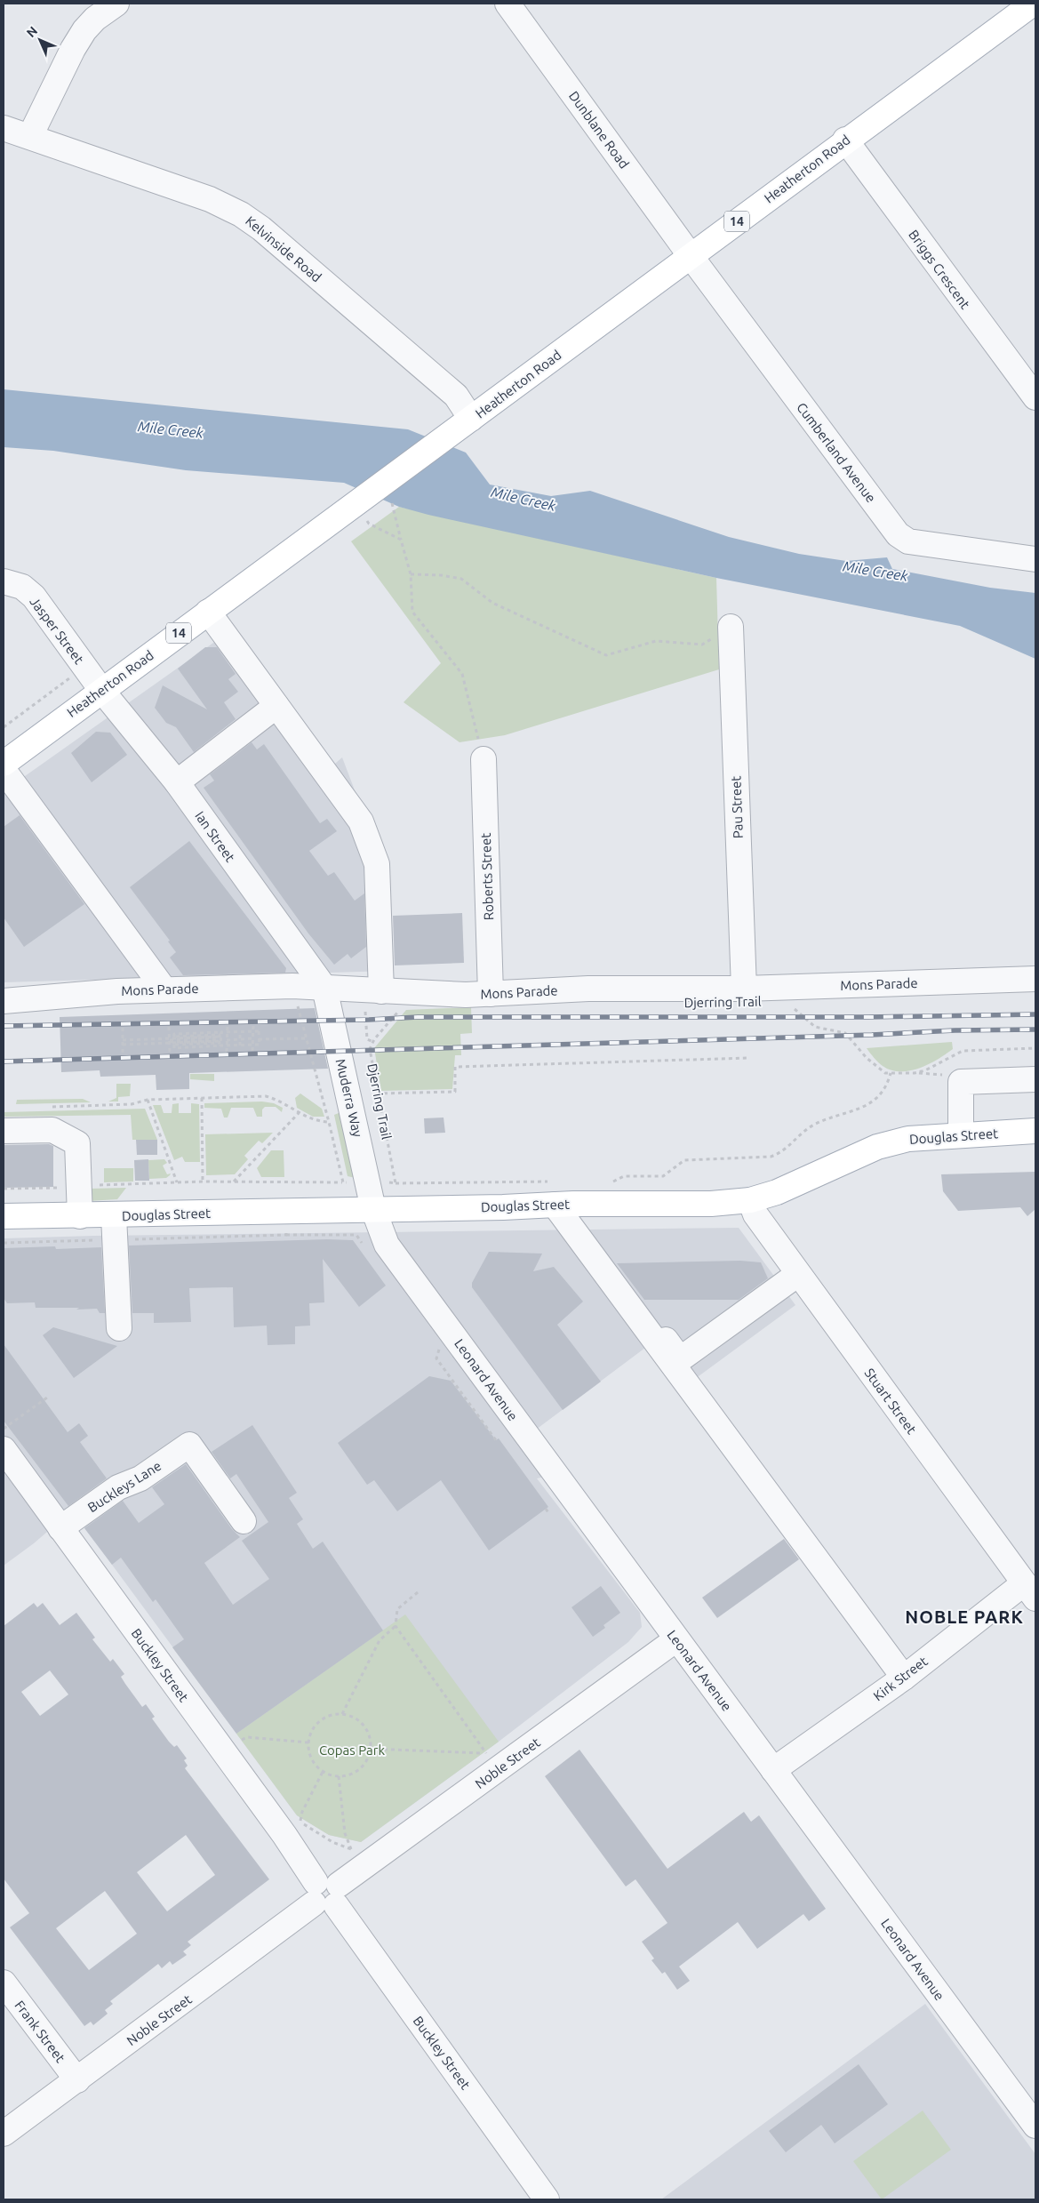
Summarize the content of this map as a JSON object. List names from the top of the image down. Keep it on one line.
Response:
{"streets":{"main road":["Heatherton Road","14","Douglas Street"],"street":["Dunblane Road","Kelvinside Road","Briggs Crescent","Cumberland Avenue","Jasper Street","Pau Street","Ian Street","Roberts Street","Mons Parade","Muderra Way","Leonard Avenue","Stuart Street","Buckleys Lane","Buckley Street","Kirk Street","Noble Street","Frank Street"],"path":["Djerring Trail"]},"crossings":[["Dunblane Road","Heatherton Road"],["Dunblane Road","Cumberland Avenue"],["Heatherton Road","Kelvinside Road"],["Heatherton Road","Briggs Crescent"],["Heatherton Road","Cumberland Avenue"],["Heatherton Road","Jasper Street"],["Heatherton Road","Ian Street"],["Jasper Street","Ian Street"],["Pau Street","Mons Parade"],["Ian Street","Mons Parade"],["Ian Street","Muderra Way"],["Roberts Street","Mons Parade"],["Mons Parade","Muderra Way"],["Muderra Way","Douglas Street"],["Muderra Way","Leonard Avenue"],["Douglas Street","Leonard Avenue"],["Douglas Street","Stuart Street"],["Leonard Avenue","Kirk Street"],["Leonard Avenue","Noble Street"],["Stuart Street","Kirk Street"],["Buckleys Lane","Buckley Street"],["Buckley Street","Noble Street"],["Noble Street","Frank Street"]],"districts":["NOBLE PARK"],"water":["Mile Creek"],"parks":["Copas Park"],"north":"top left"}
